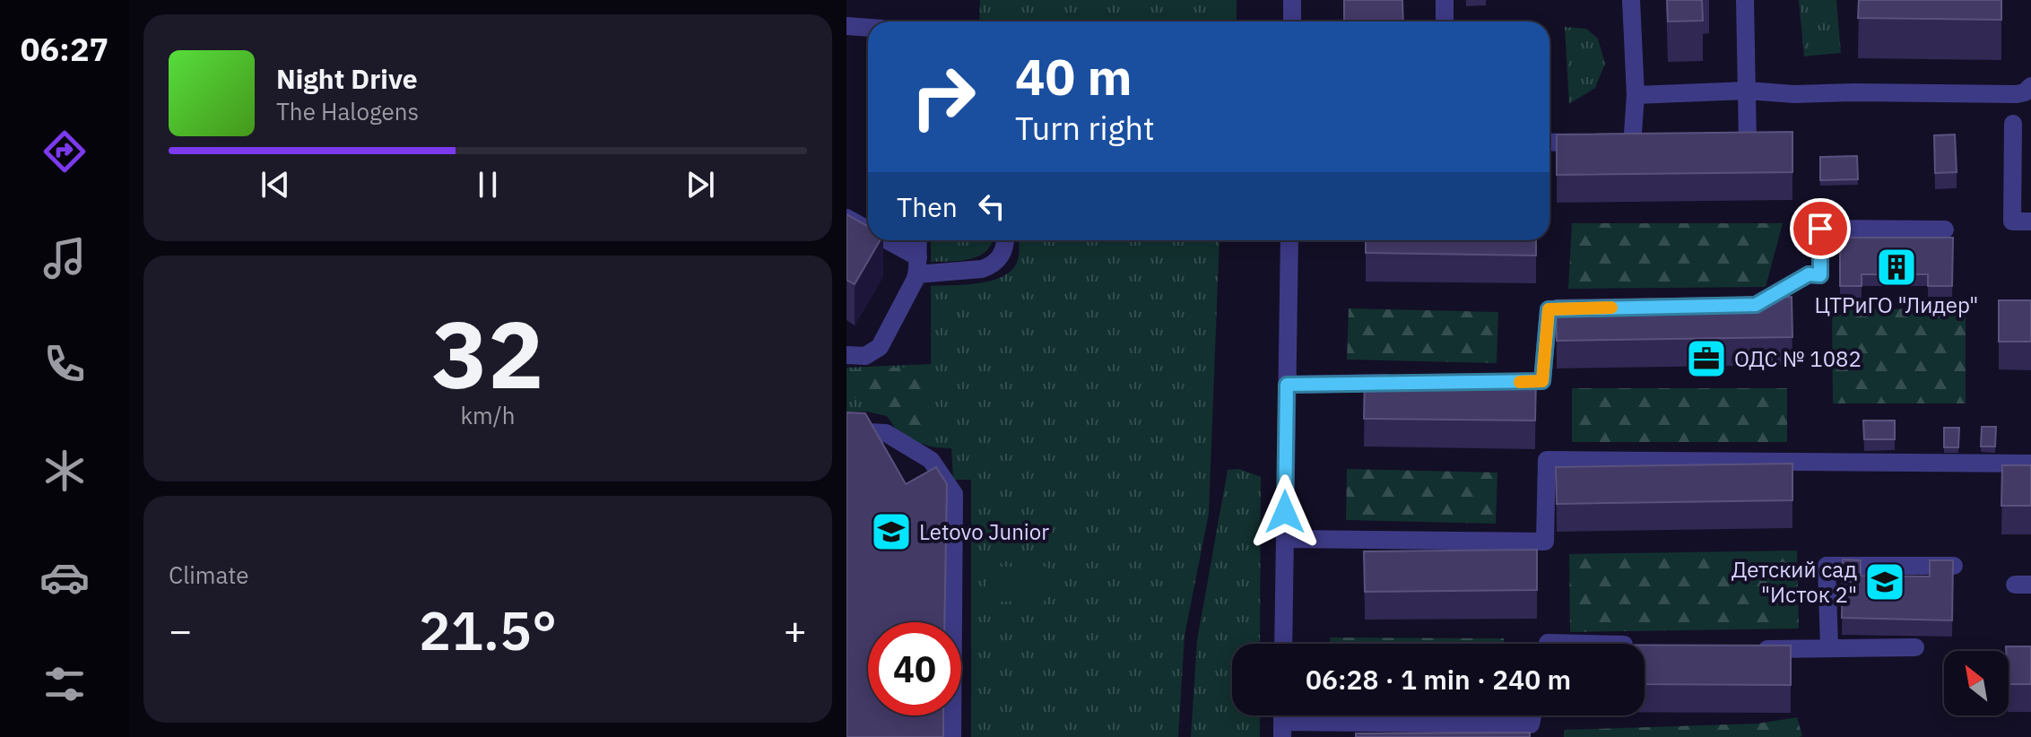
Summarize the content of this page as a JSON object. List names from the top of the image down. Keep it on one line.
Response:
{"places":{"building":["ЦТРиГО \"Лидер\""],"office":["ОДС № 1082"],"school or university":["Letovo Junior","Детский сад \"Исток 2\""]},"north":"top left","page":{"tabs":"06:27","turn":["40 m","Turn right"],"song":["Night Drive","The Halogens"],"then":"Then","tile":[["32","km/h"],"Climate"],"heat":["−","21.5°","+"],"limit":"40","trip":"06:28 · 1 min · 240 m"}}
